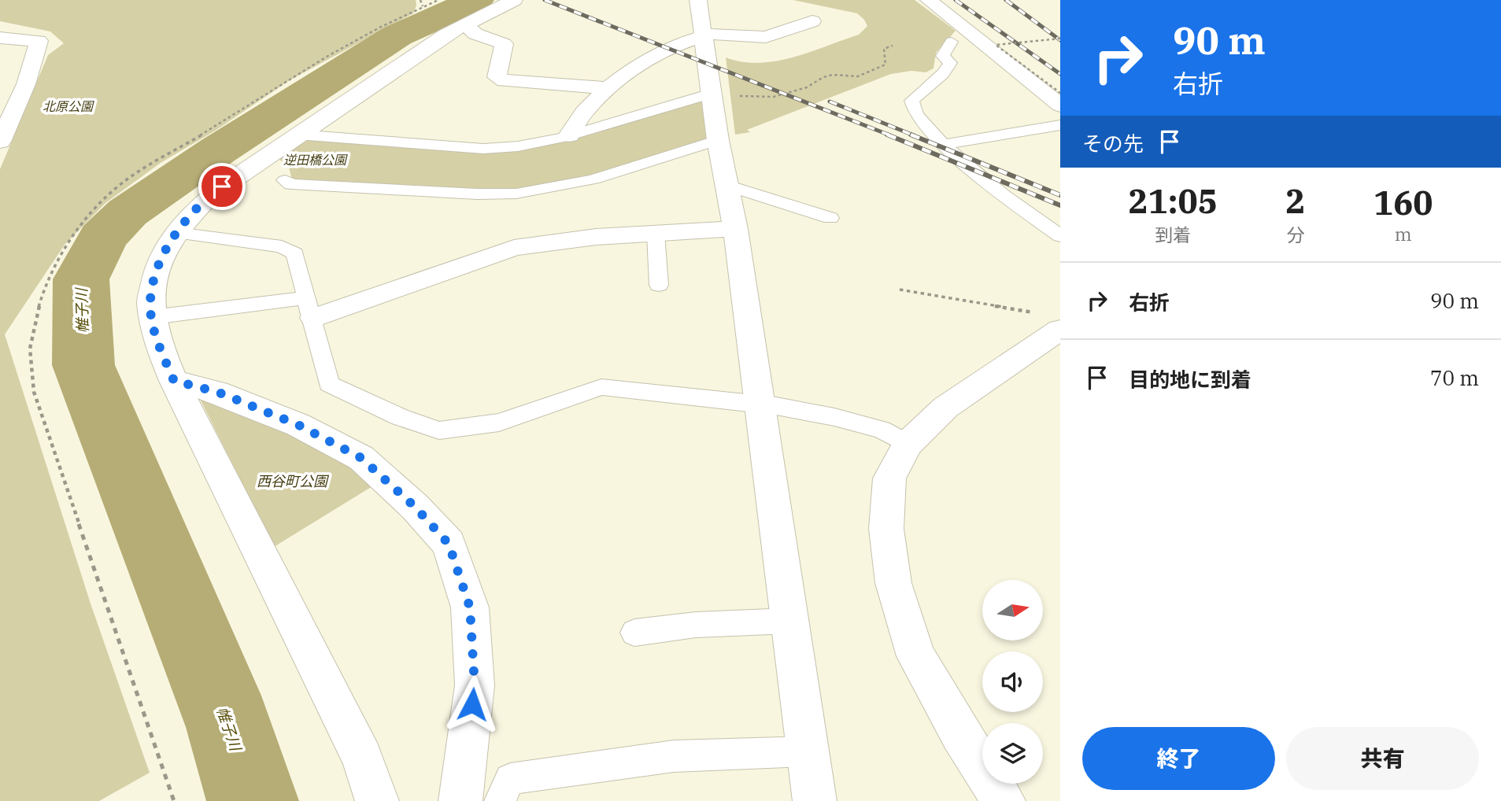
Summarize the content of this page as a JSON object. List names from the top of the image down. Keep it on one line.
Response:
{"water":["帷子川"],"parks":["北原公園","逆田橋公園","西谷町公園"],"north":"right","page":{"turn":["90 m","右折"],"then":"その先","eta":["21:05","到着","2","分","160","m"],"list":[{"name":"右折","value":"90 m"},{"name":"目的地に到着","value":"70 m"}],"buttons":["終了","共有"]}}
